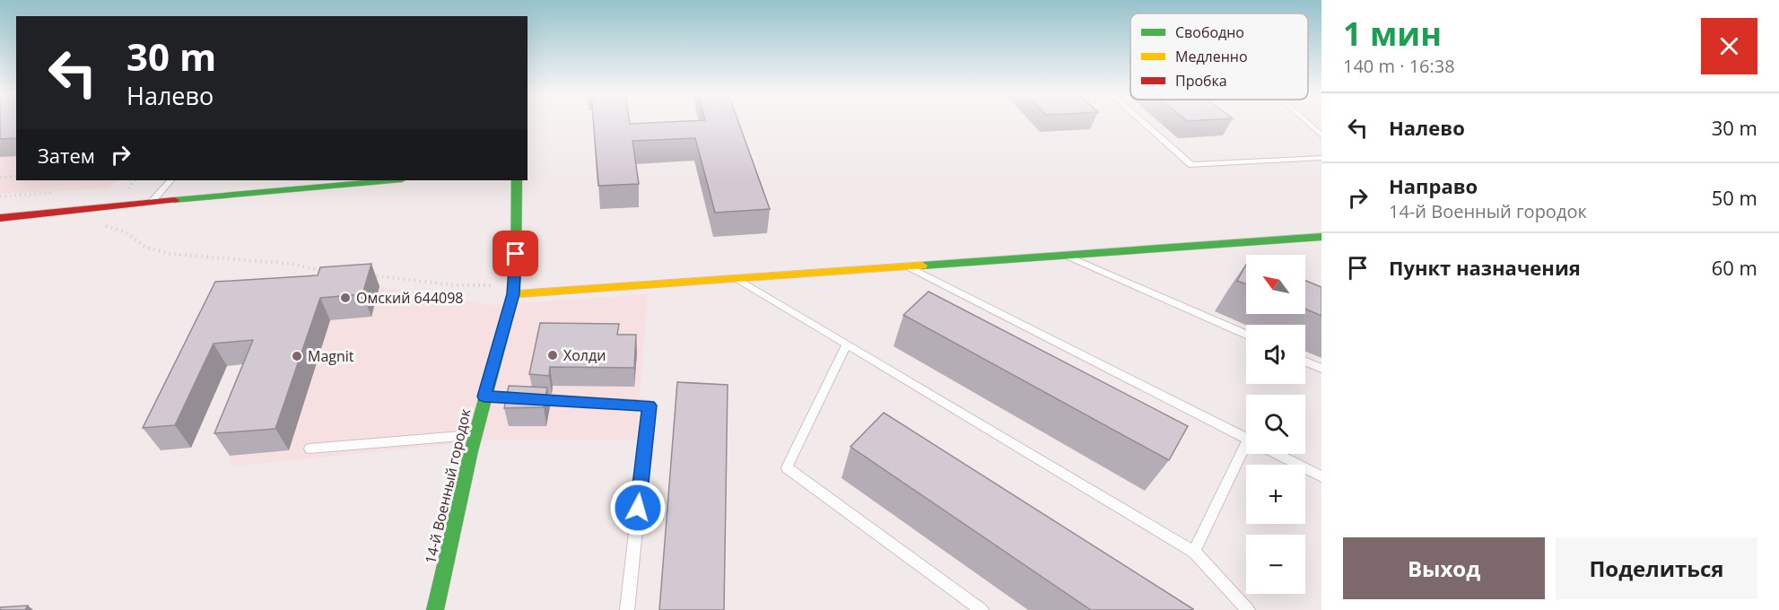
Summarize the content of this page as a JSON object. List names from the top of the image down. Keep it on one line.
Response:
{"streets":{"street":["14-й Военный городок"]},"places":["Омский 644098","Холди","Magnit"],"legend":["Свободно","Медленно","Пробка"],"north":"top left","page":{"heading":["1 мин","140 m · 16:38"],"turn":["30 m","Налево"],"list":[{"name":"Налево","value":"30 m"},{"name":"Направо","note":"14-й Военный городок","value":"50 m"},{"name":"Пункт назначения","value":"60 m"}],"then":"Затем","map_buttons":["+","−"],"buttons":["Выход","Поделиться"]}}
